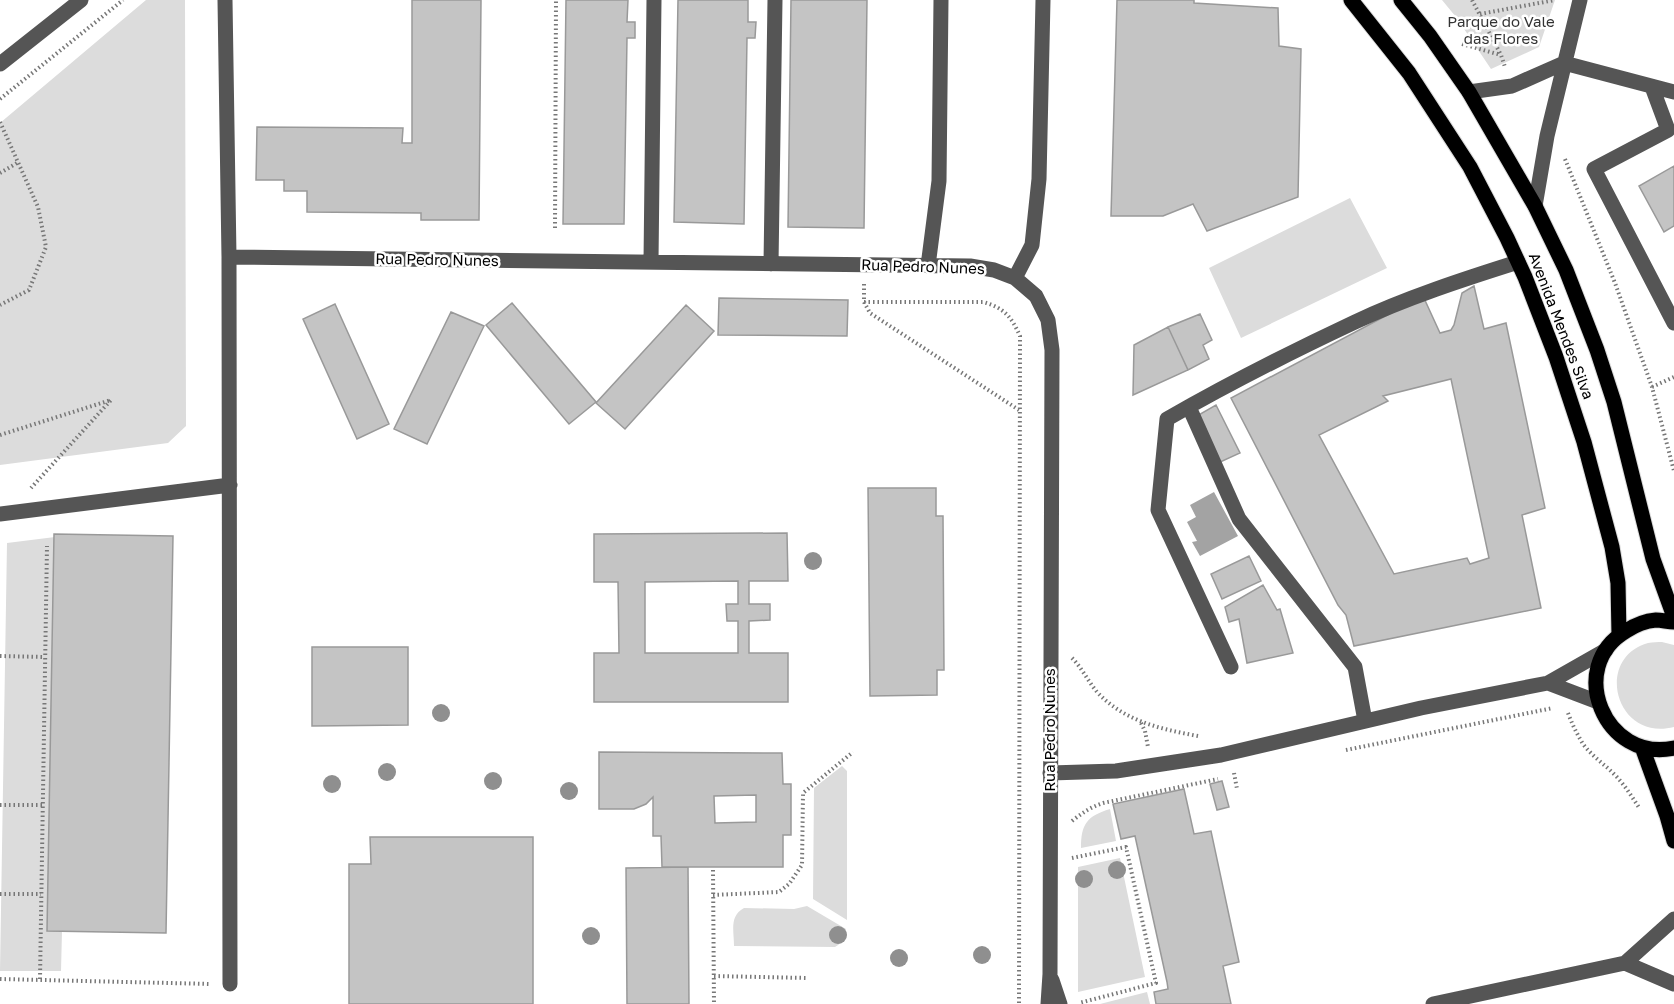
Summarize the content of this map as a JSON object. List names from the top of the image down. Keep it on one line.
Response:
{"streets":{"main road":["Avenida Mendes Silva"],"street":["Rua Pedro Nunes"]},"parks":["Parque do Vale das Flores"]}
